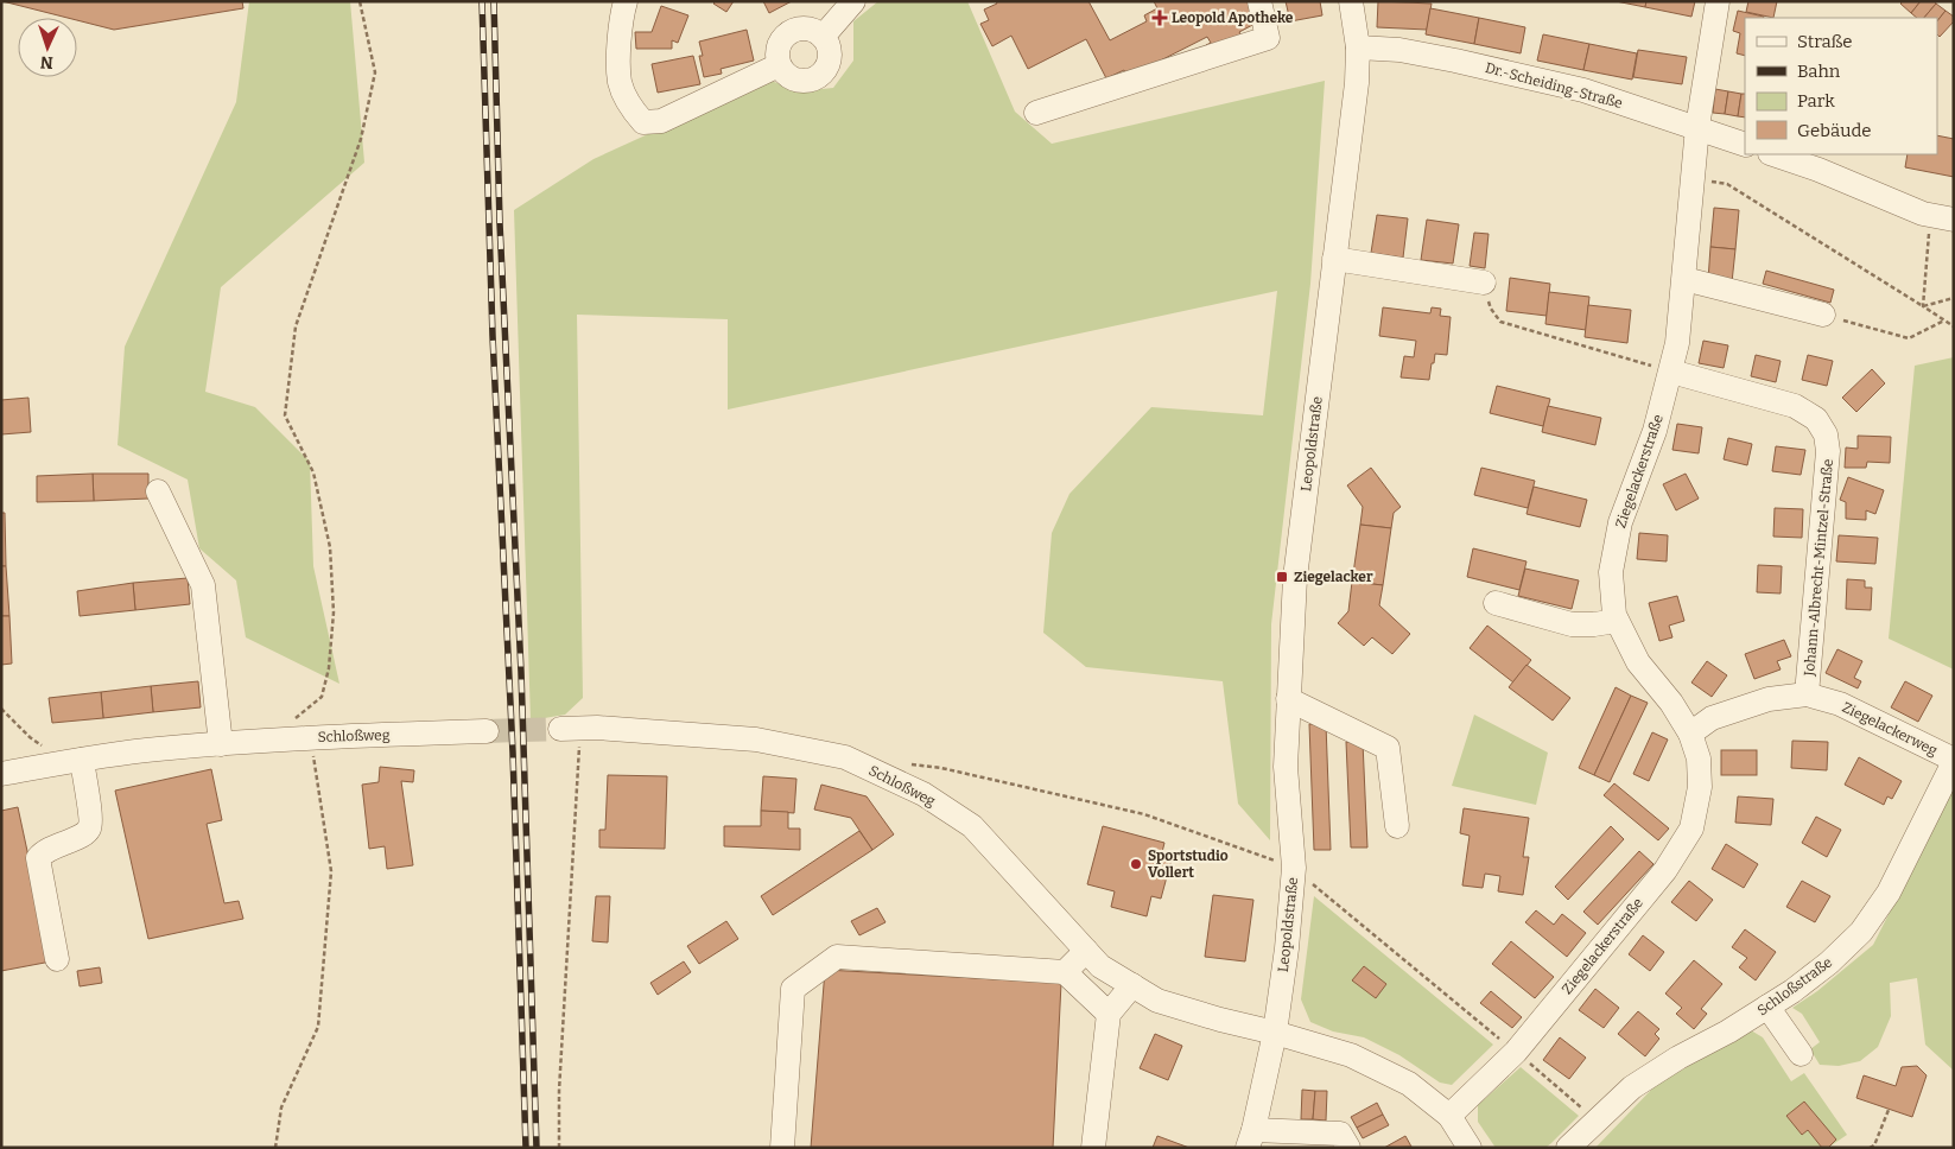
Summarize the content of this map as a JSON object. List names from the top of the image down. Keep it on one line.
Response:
{"streets":{"street":["Dr.-Scheiding-Straße","Leopoldstraße","Ziegelackerstraße","Johann-Albrecht-Mintzel-Straße","Ziegelackerweg","Schloßweg","Schloßstraße"]},"crossings":[["Dr.-Scheiding-Straße","Leopoldstraße"],["Dr.-Scheiding-Straße","Ziegelackerstraße"],["Leopoldstraße","Schloßweg"],["Ziegelackerstraße","Johann-Albrecht-Mintzel-Straße"],["Ziegelackerstraße","Ziegelackerweg"],["Ziegelackerstraße","Schloßweg"],["Johann-Albrecht-Mintzel-Straße","Ziegelackerweg"],["Ziegelackerweg","Schloßstraße"]],"places":{"health":["Leopold Apotheke"],"transit":["Ziegelacker"],"other":["Sportstudio Vollert"]},"legend":["Straße","Bahn","Park","Gebäude"],"north":"bottom"}
